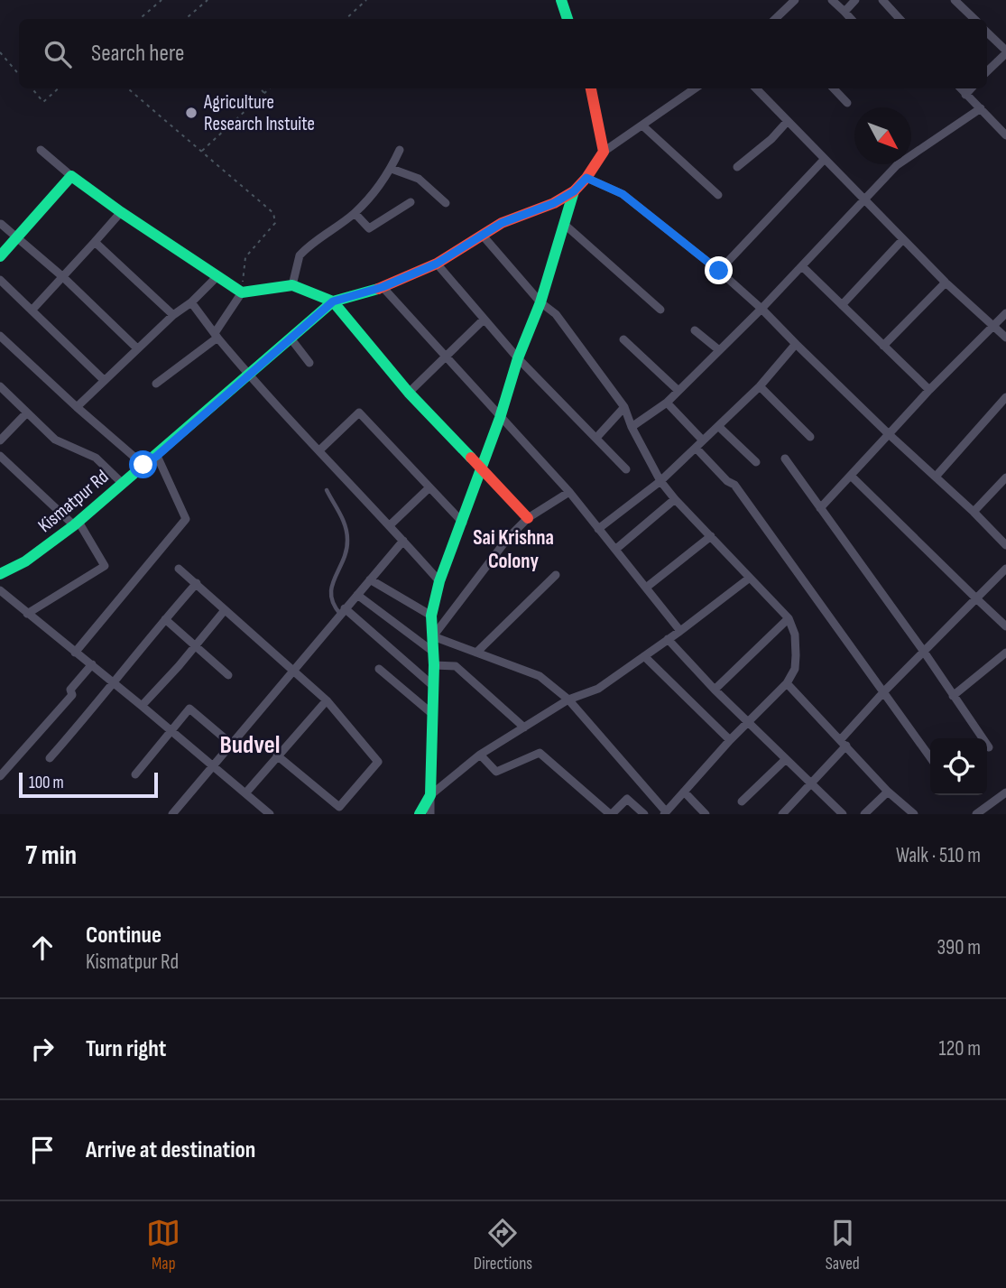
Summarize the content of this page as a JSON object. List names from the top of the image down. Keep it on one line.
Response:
{"streets":{"street":["Kismatpur Rd"]},"districts":["Sai Krishna Colony","Budvel"],"places":["Agriculture Research Instuite"],"scale_bar":"100 m","north":"bottom right","page":{"search":"Search here","scale":"100 m","heading":["7 min","Walk · 510 m"],"list":[["Continue","Kismatpur Rd","390 m"],["Turn right","120 m"],"Arrive at destination"],"nav":["Map","Directions","Saved"]}}
